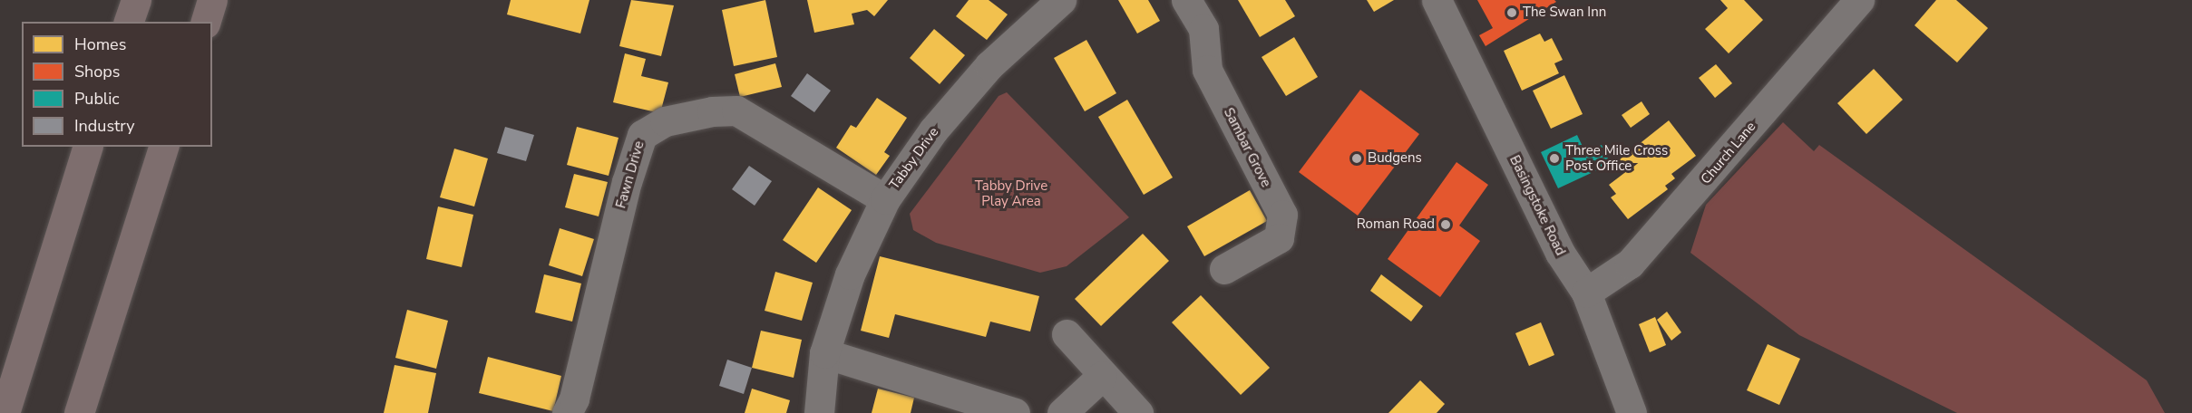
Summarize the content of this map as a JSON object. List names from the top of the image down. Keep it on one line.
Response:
{"streets":{"street":["Sambar Grove","Church Lane","Tabby Drive","Fawn Drive","Basingstoke Road"]},"crossings":[["Church Lane","Basingstoke Road"],["Tabby Drive","Fawn Drive"]],"parks":["Tabby Drive Play Area"],"places":["The Swan Inn","Budgens","Three Mile Cross Post Office","Roman Road"],"legend":["Homes","Shops","Public","Industry"]}
